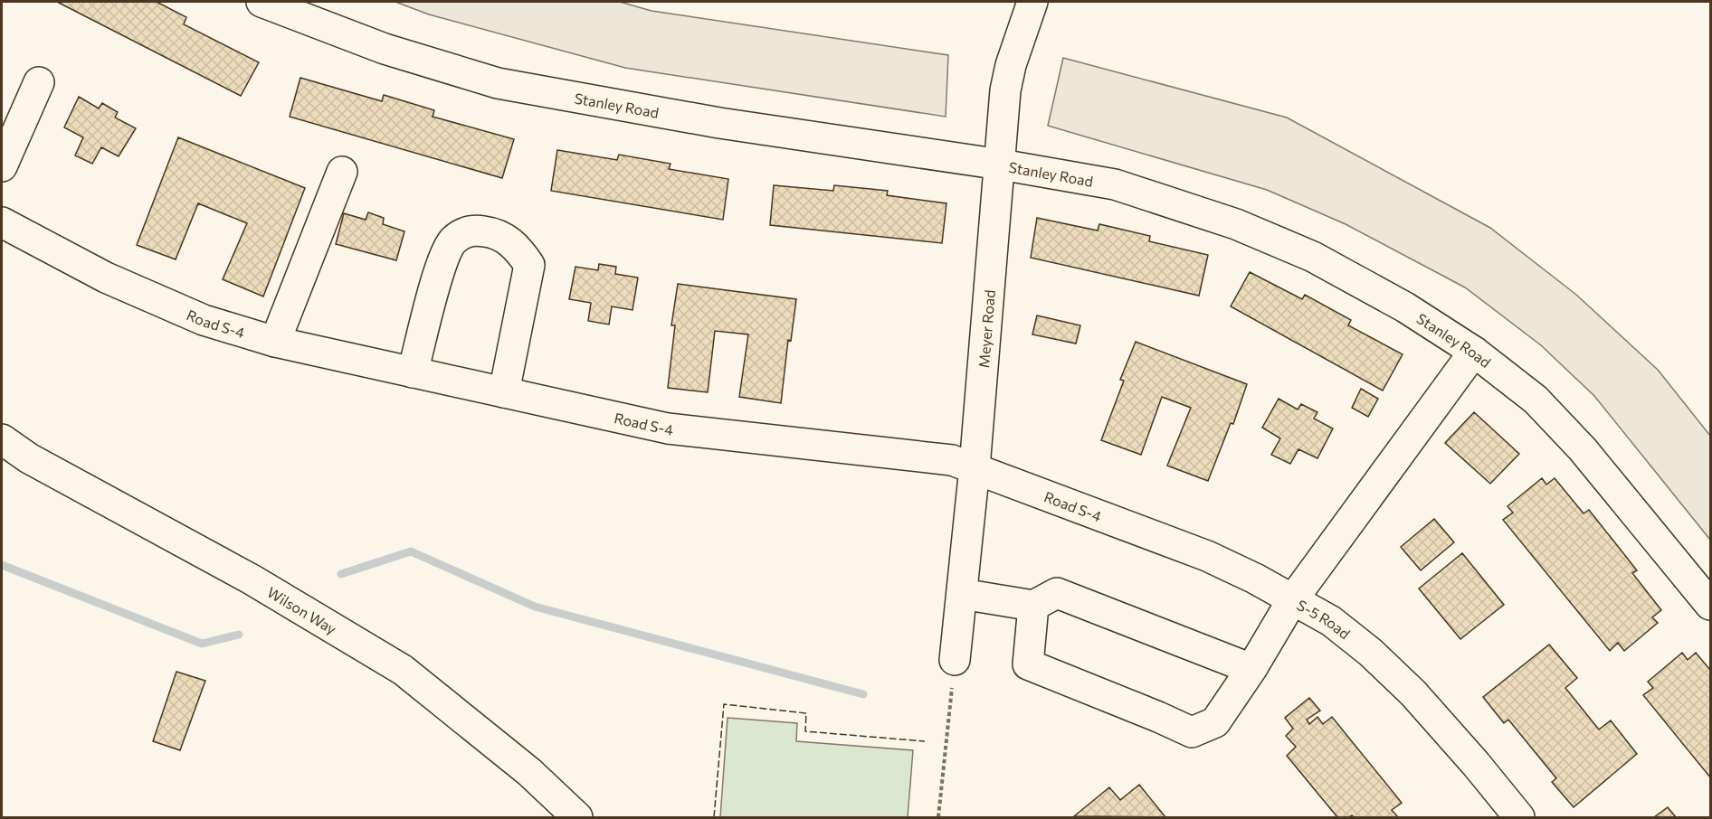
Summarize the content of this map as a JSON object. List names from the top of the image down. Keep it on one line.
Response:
{"streets":{"street":["Stanley Road","Road S-4","Meyer Road","Wilson Way","S-5 Road"]},"crossings":[["Stanley Road","Meyer Road"],["Stanley Road","S-5 Road"],["Road S-4","Meyer Road"],["Road S-4","S-5 Road"]]}
